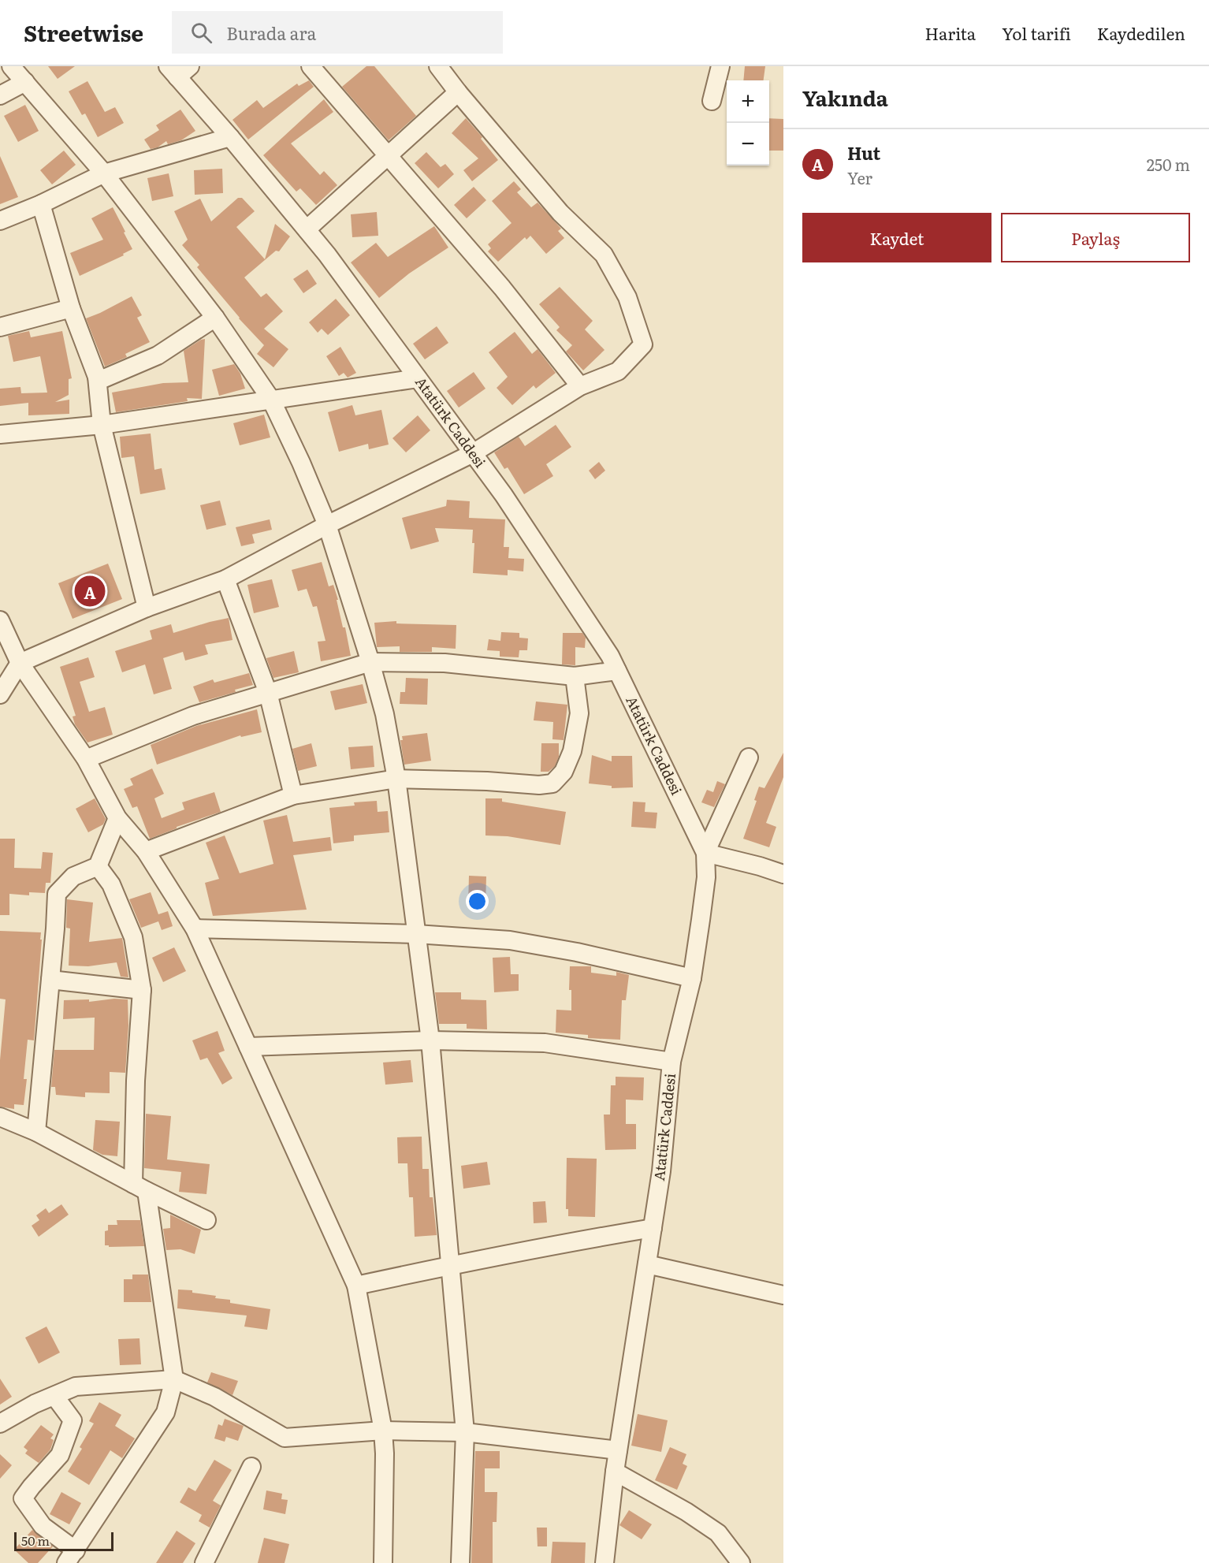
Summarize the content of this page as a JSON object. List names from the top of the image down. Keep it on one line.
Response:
{"streets":{"street":["Atatürk Caddesi"]},"scale_bar":"50 m","page":{"header":"Streetwise","search":"Burada ara","nav":["Harita","Yol tarifi","Kaydedilen"],"heading":"Yakında","map_buttons":["+","−"],"list":[{"mark":"A","name":"Hut","note":"Yer","value":"250 m"}],"buttons":["Kaydet","Paylaş"],"pins":"A","scale":"50 m"}}
